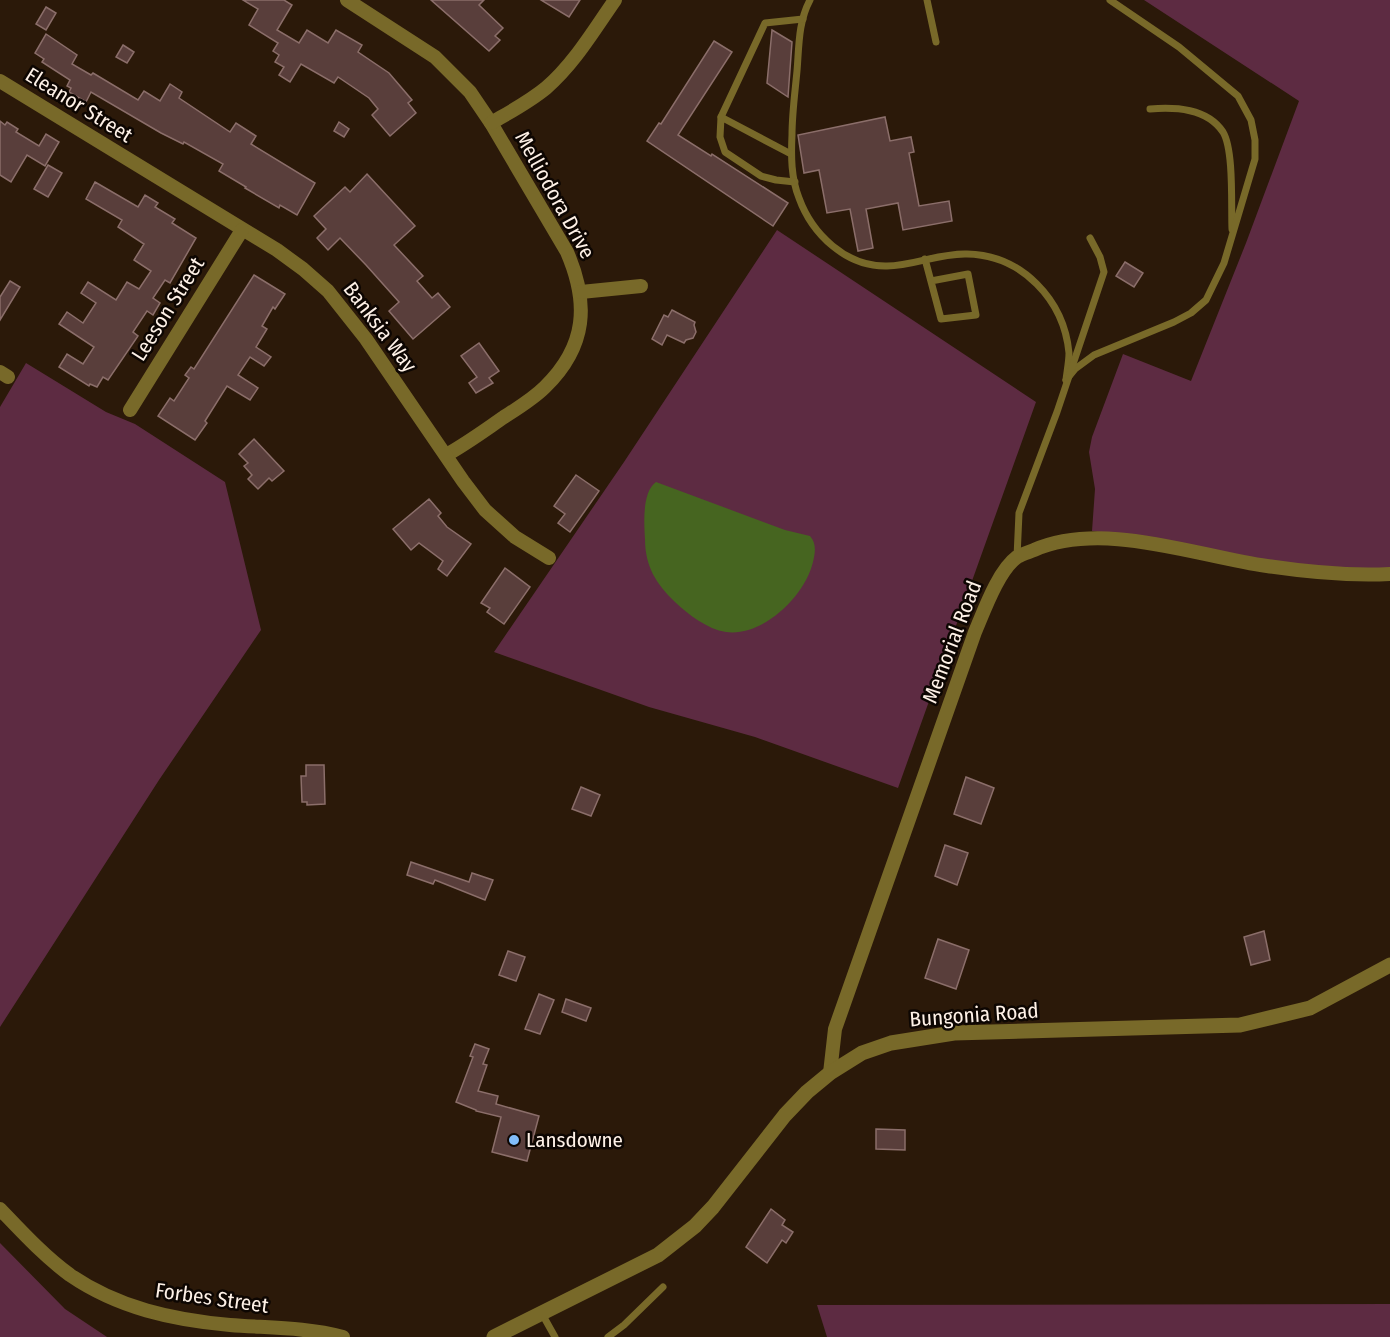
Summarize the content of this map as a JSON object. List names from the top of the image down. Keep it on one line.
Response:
{"streets":{"street":["Eleanor Street","Melliodora Drive","Leeson Street","Banksia Way","Memorial Road","Bungonia Road","Forbes Street"]},"crossings":[["Eleanor Street","Banksia Way"],["Melliodora Drive","Banksia Way"],["Leeson Street","Banksia Way"],["Memorial Road","Bungonia Road"]],"places":["Lansdowne"]}
